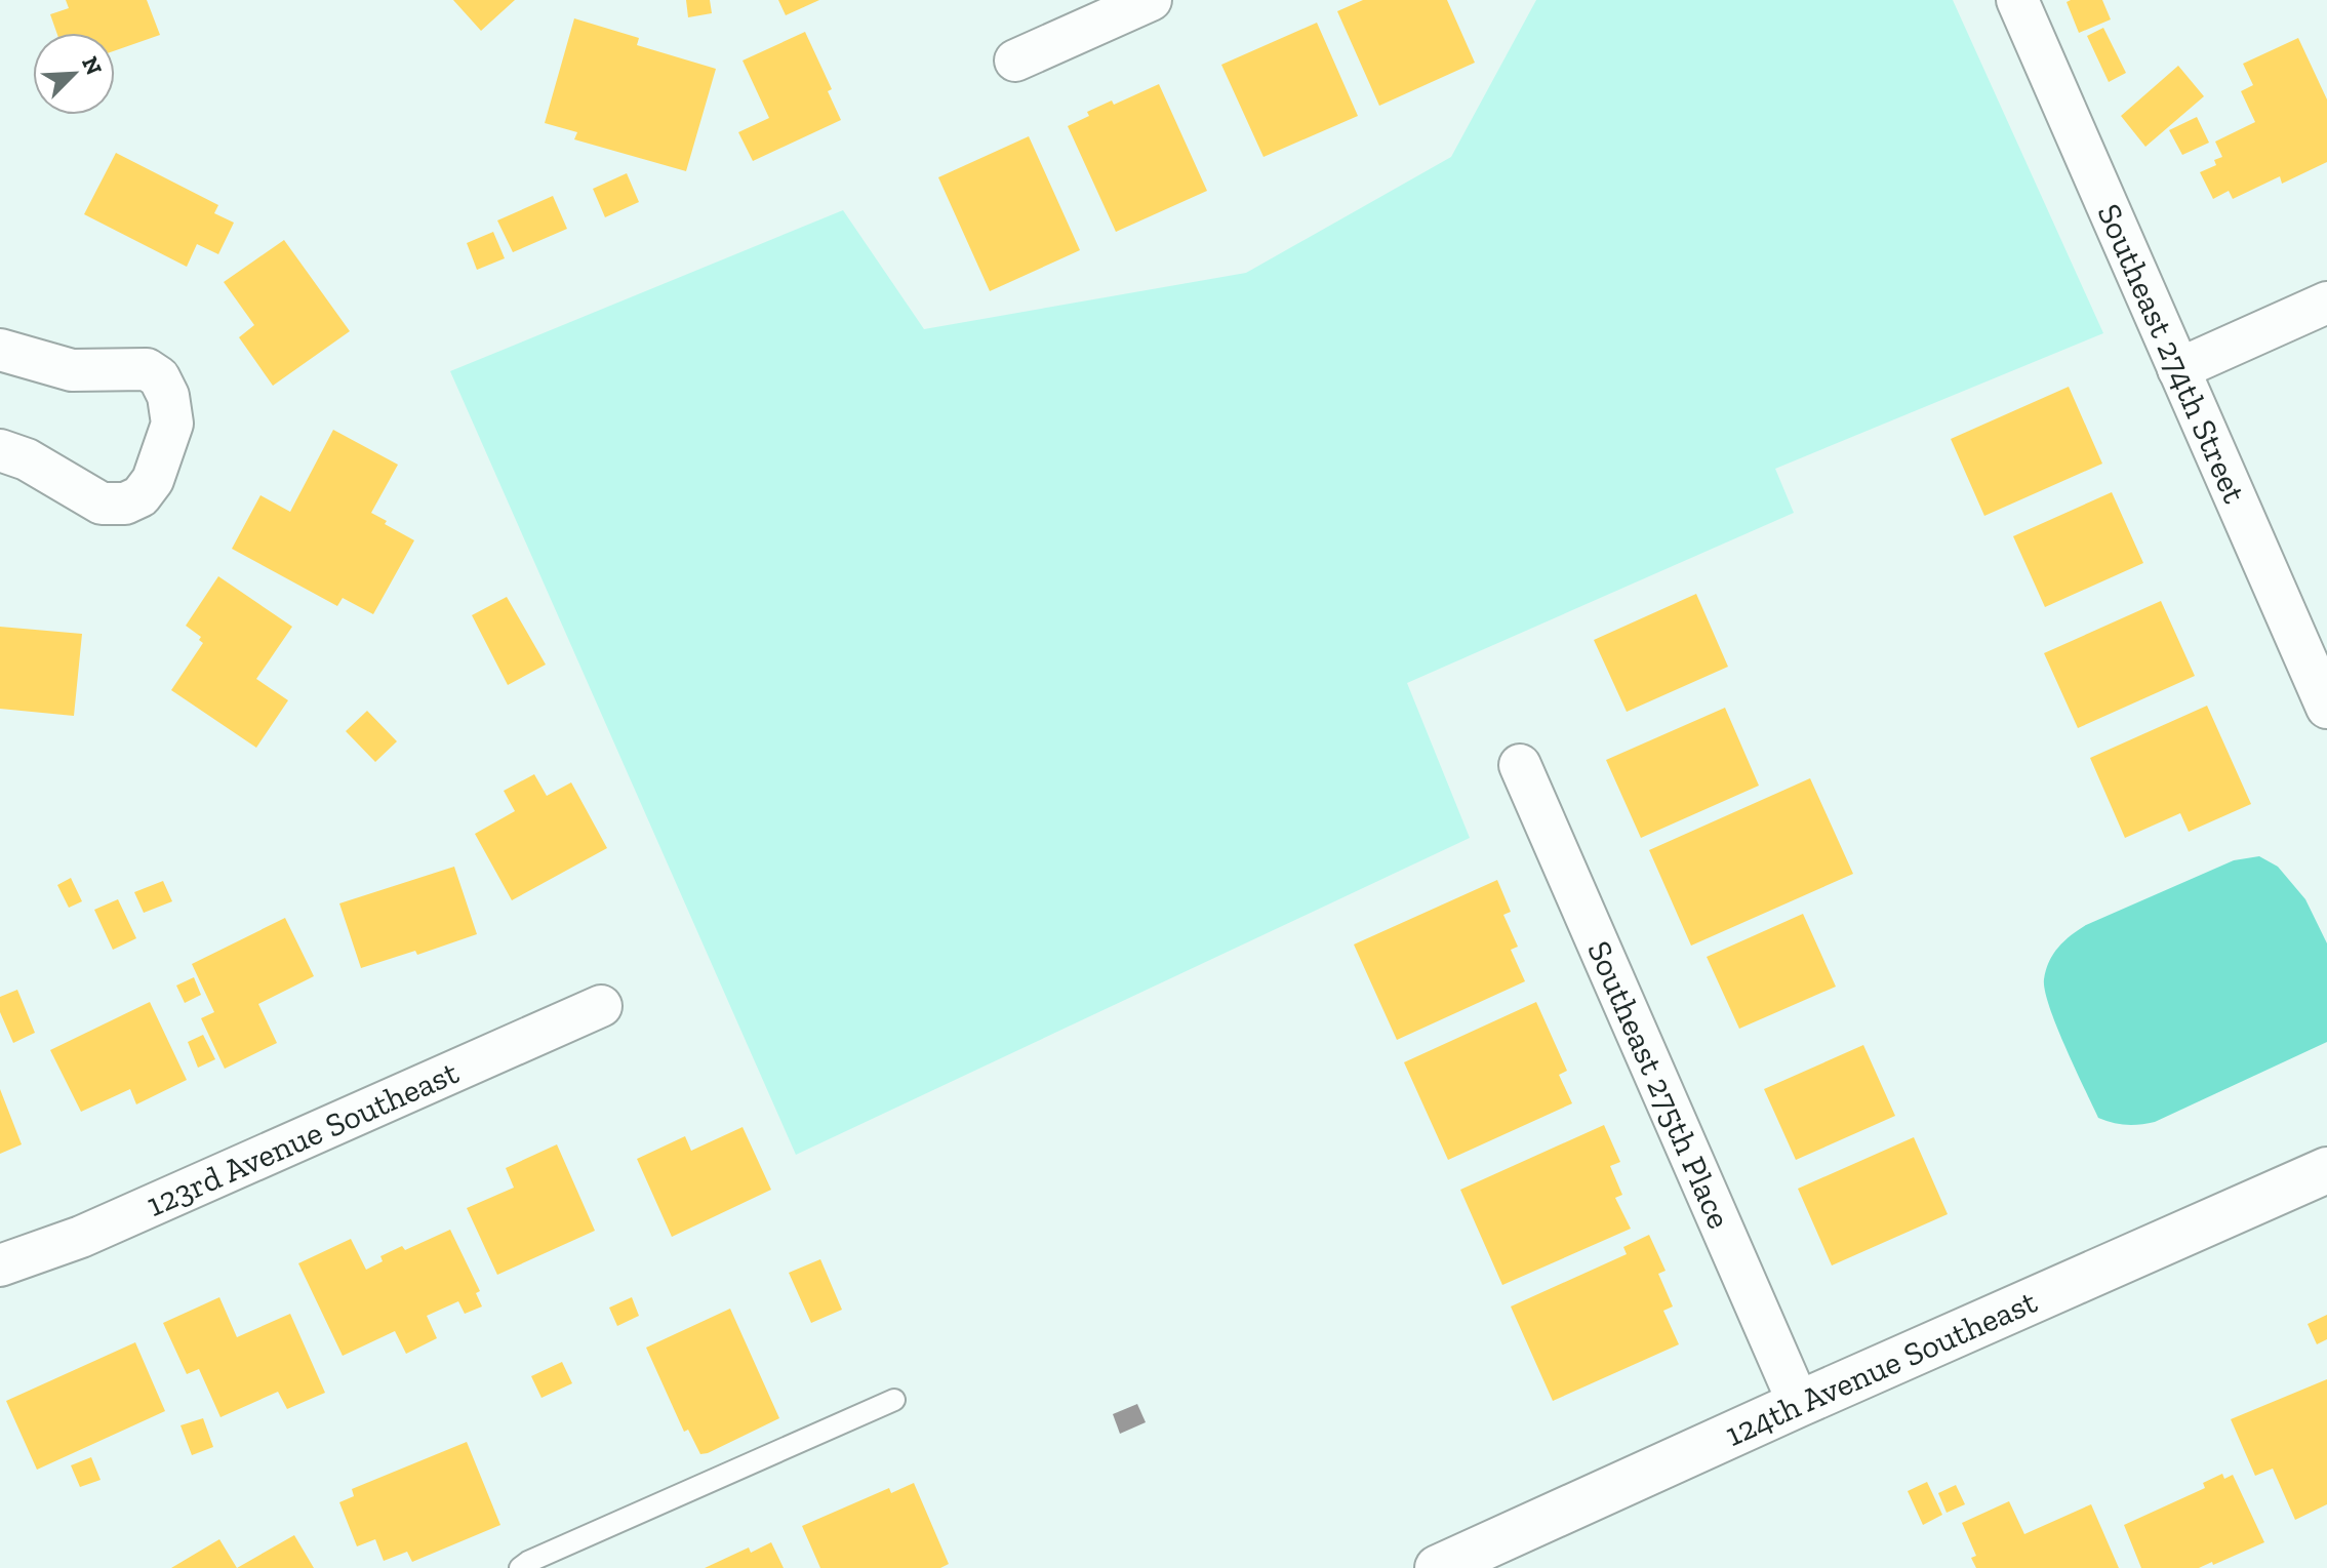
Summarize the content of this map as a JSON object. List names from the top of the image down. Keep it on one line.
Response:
{"streets":{"street":["Southeast 274th Street","Southeast 275th Place","123rd Avenue Southeast","124th Avenue Southeast"]},"crossings":[["Southeast 275th Place","124th Avenue Southeast"]],"north":"top right"}
